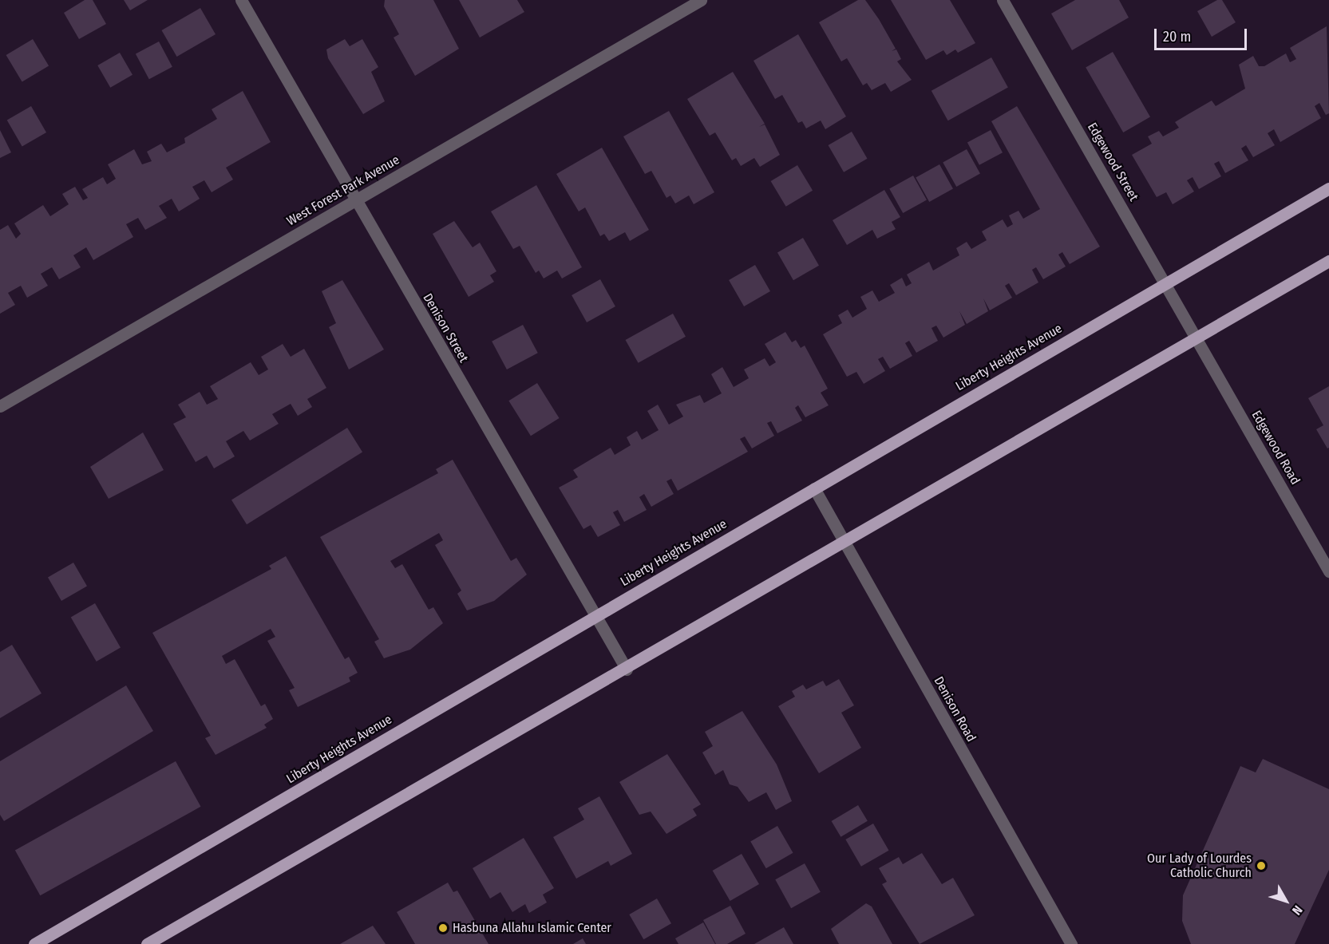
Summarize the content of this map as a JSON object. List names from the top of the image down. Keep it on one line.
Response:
{"streets":{"main road":["Liberty Heights Avenue"],"street":["Edgewood Street","West Forest Park Avenue","Denison Street","Edgewood Road","Denison Road"]},"crossings":[["Edgewood Street","Liberty Heights Avenue"],["Edgewood Street","Edgewood Road"],["West Forest Park Avenue","Denison Street"],["Denison Street","Liberty Heights Avenue"],["Liberty Heights Avenue","Denison Road"]],"places":["Our Lady of Lourdes Catholic Church","Hasbuna Allahu Islamic Center"],"scale_bar":"20 m","north":"bottom right"}
